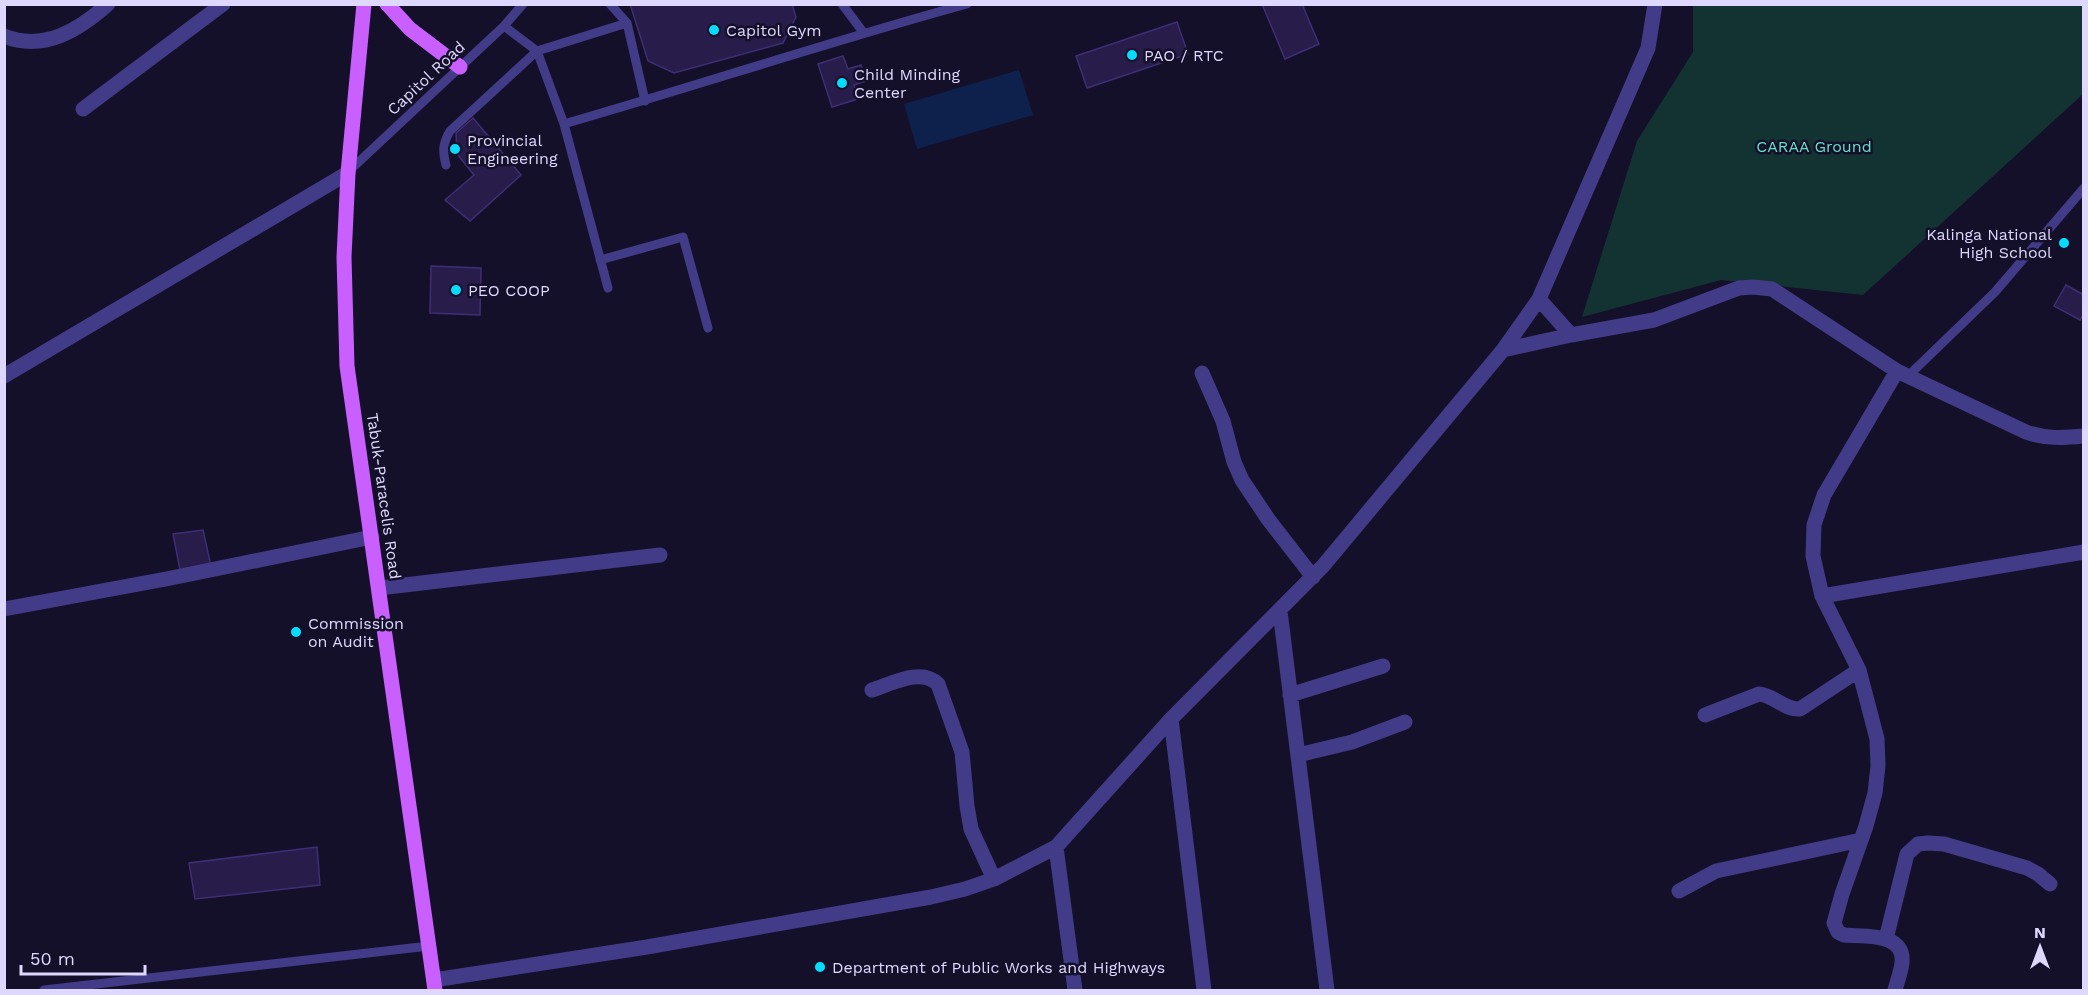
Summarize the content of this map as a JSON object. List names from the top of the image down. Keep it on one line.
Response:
{"streets":{"main road":["Tabuk-Paracelis Road"],"lane":["Capitol Road"]},"crossings":[["Capitol Road","Tabuk-Paracelis Road"]],"parks":["CARAA Ground"],"places":["Capitol Gym","PAO / RTC","Child Minding Center","Provincial Engineering","Kalinga National High School","PEO COOP","Commission on Audit","Department of Public Works and Highways"],"scale_bar":"50 m","north":"top"}
